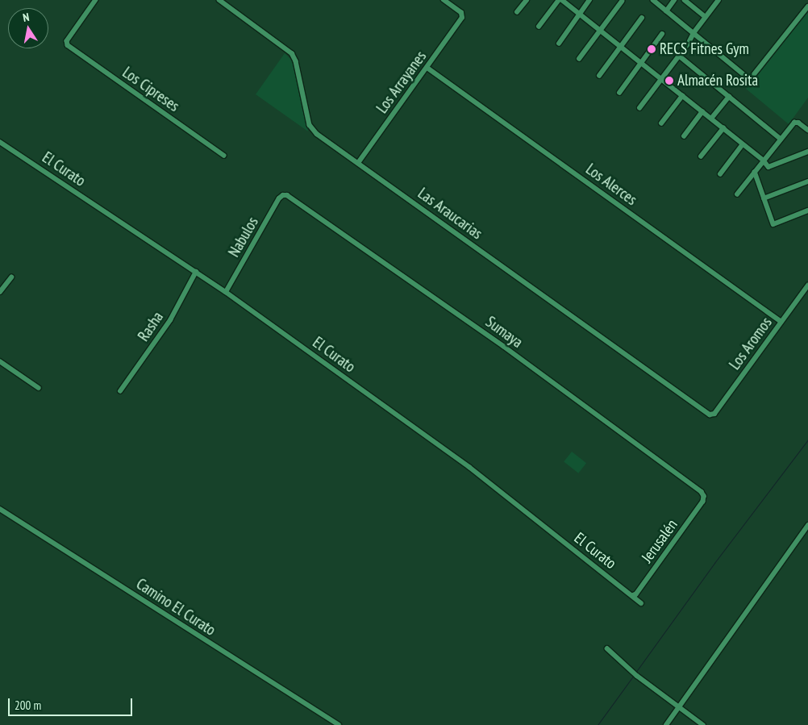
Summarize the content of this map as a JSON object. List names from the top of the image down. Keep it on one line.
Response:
{"streets":{"street":["Los Arrayanes","Los Cipreses","El Curato","Los Alerces","Las Araucarias","Nabulos","Rasha","Sumaya","Los Aromos","Jerusalén","Camino El Curato"]},"crossings":[["Los Arrayanes","Los Alerces"],["Los Arrayanes","Las Araucarias"],["El Curato","Nabulos"],["El Curato","Rasha"],["El Curato","Jerusalén"],["Los Alerces","Los Aromos"],["Las Araucarias","Los Aromos"],["Nabulos","Sumaya"],["Sumaya","Jerusalén"]],"places":["RECS Fitnes Gym","Almacén Rosita"],"scale_bar":"200 m","north":"top"}
